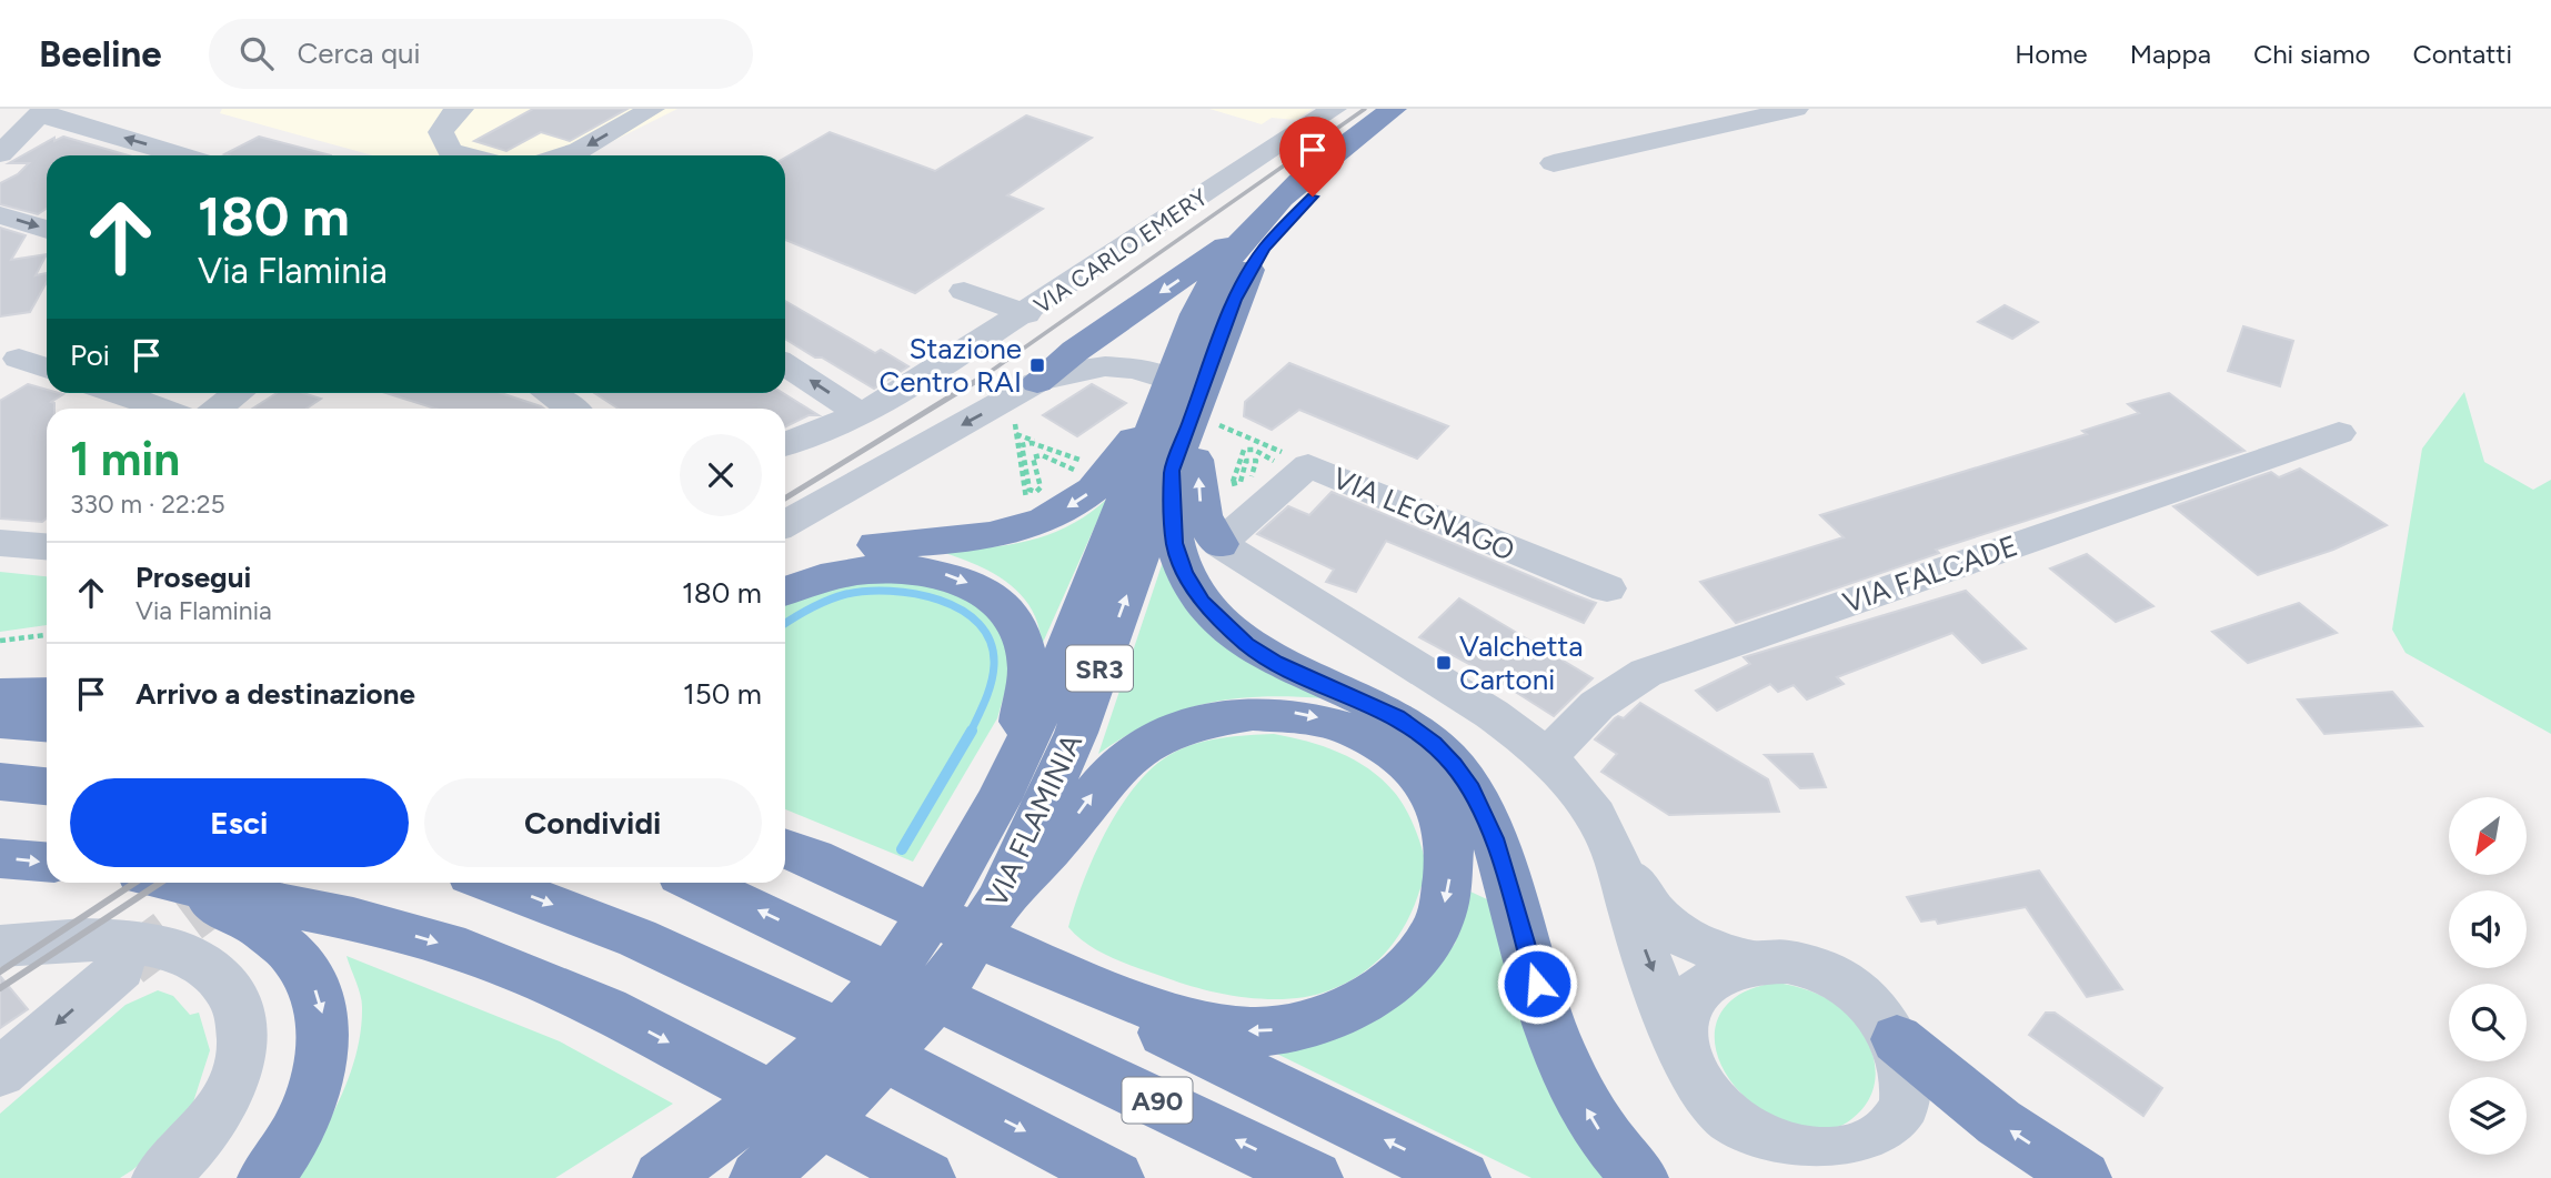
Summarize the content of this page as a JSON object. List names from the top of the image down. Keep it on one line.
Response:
{"streets":{"highway":["SR3","VIA FLAMINIA","A90"],"street":["VIA CARLO EMERY","VIA LEGNAGO","VIA FALCADE"]},"crossings":[["SR3","VIA FLAMINIA"]],"places":{"transit":["Stazione Centro RAI","Valchetta Cartoni"]},"north":"bottom left","page":{"header":"Beeline","search":"Cerca qui","nav":["Home","Mappa","Chi siamo","Contatti"],"turn":["180 m","Via Flaminia"],"then":"Poi","heading":["1 min","330 m · 22:25"],"list":[{"name":"Prosegui","note":"Via Flaminia","value":"180 m"},{"name":"Arrivo a destinazione","value":"150 m"}],"buttons":["Esci","Condividi"]}}
